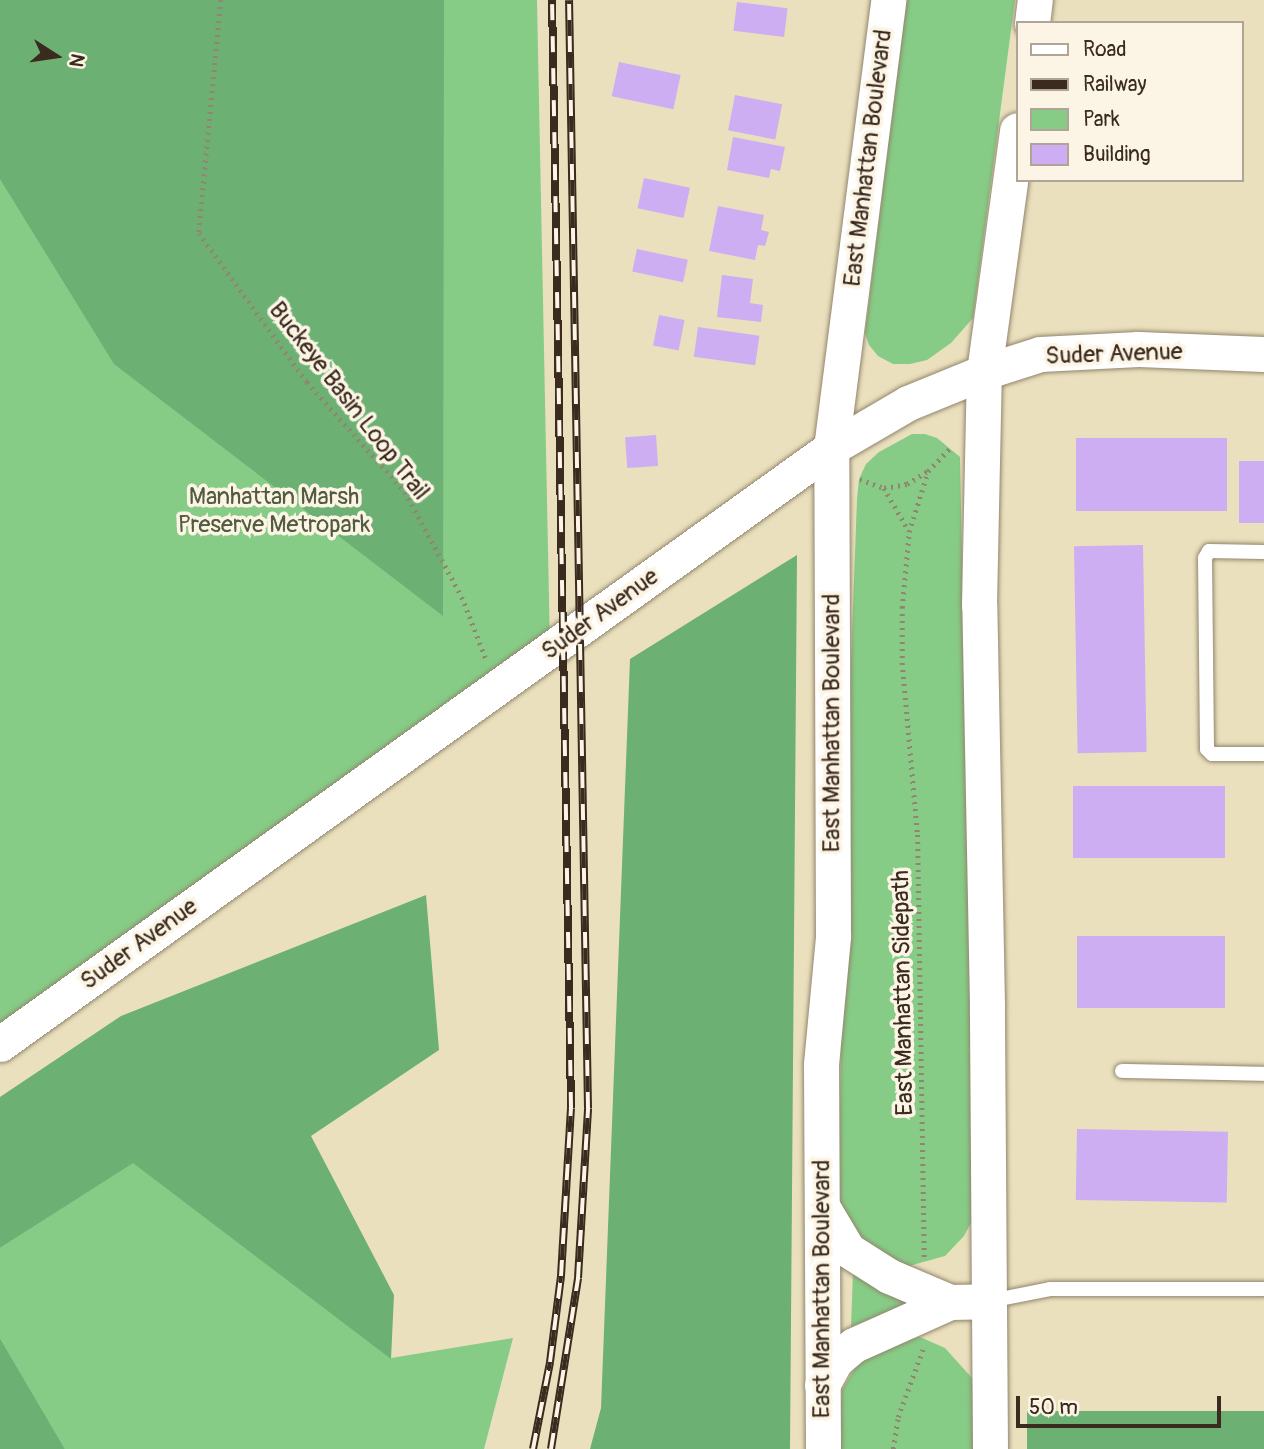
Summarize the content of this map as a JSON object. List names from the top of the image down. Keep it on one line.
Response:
{"streets":{"street":["East Manhattan Boulevard","Suder Avenue"],"path":["Buckeye Basin Loop Trail","East Manhattan Sidepath"]},"crossings":[["East Manhattan Boulevard","Suder Avenue"]],"parks":["Manhattan Marsh Preserve Metropark"],"legend":["Road","Railway","Park","Building"],"scale_bar":"50 m","north":"right"}
